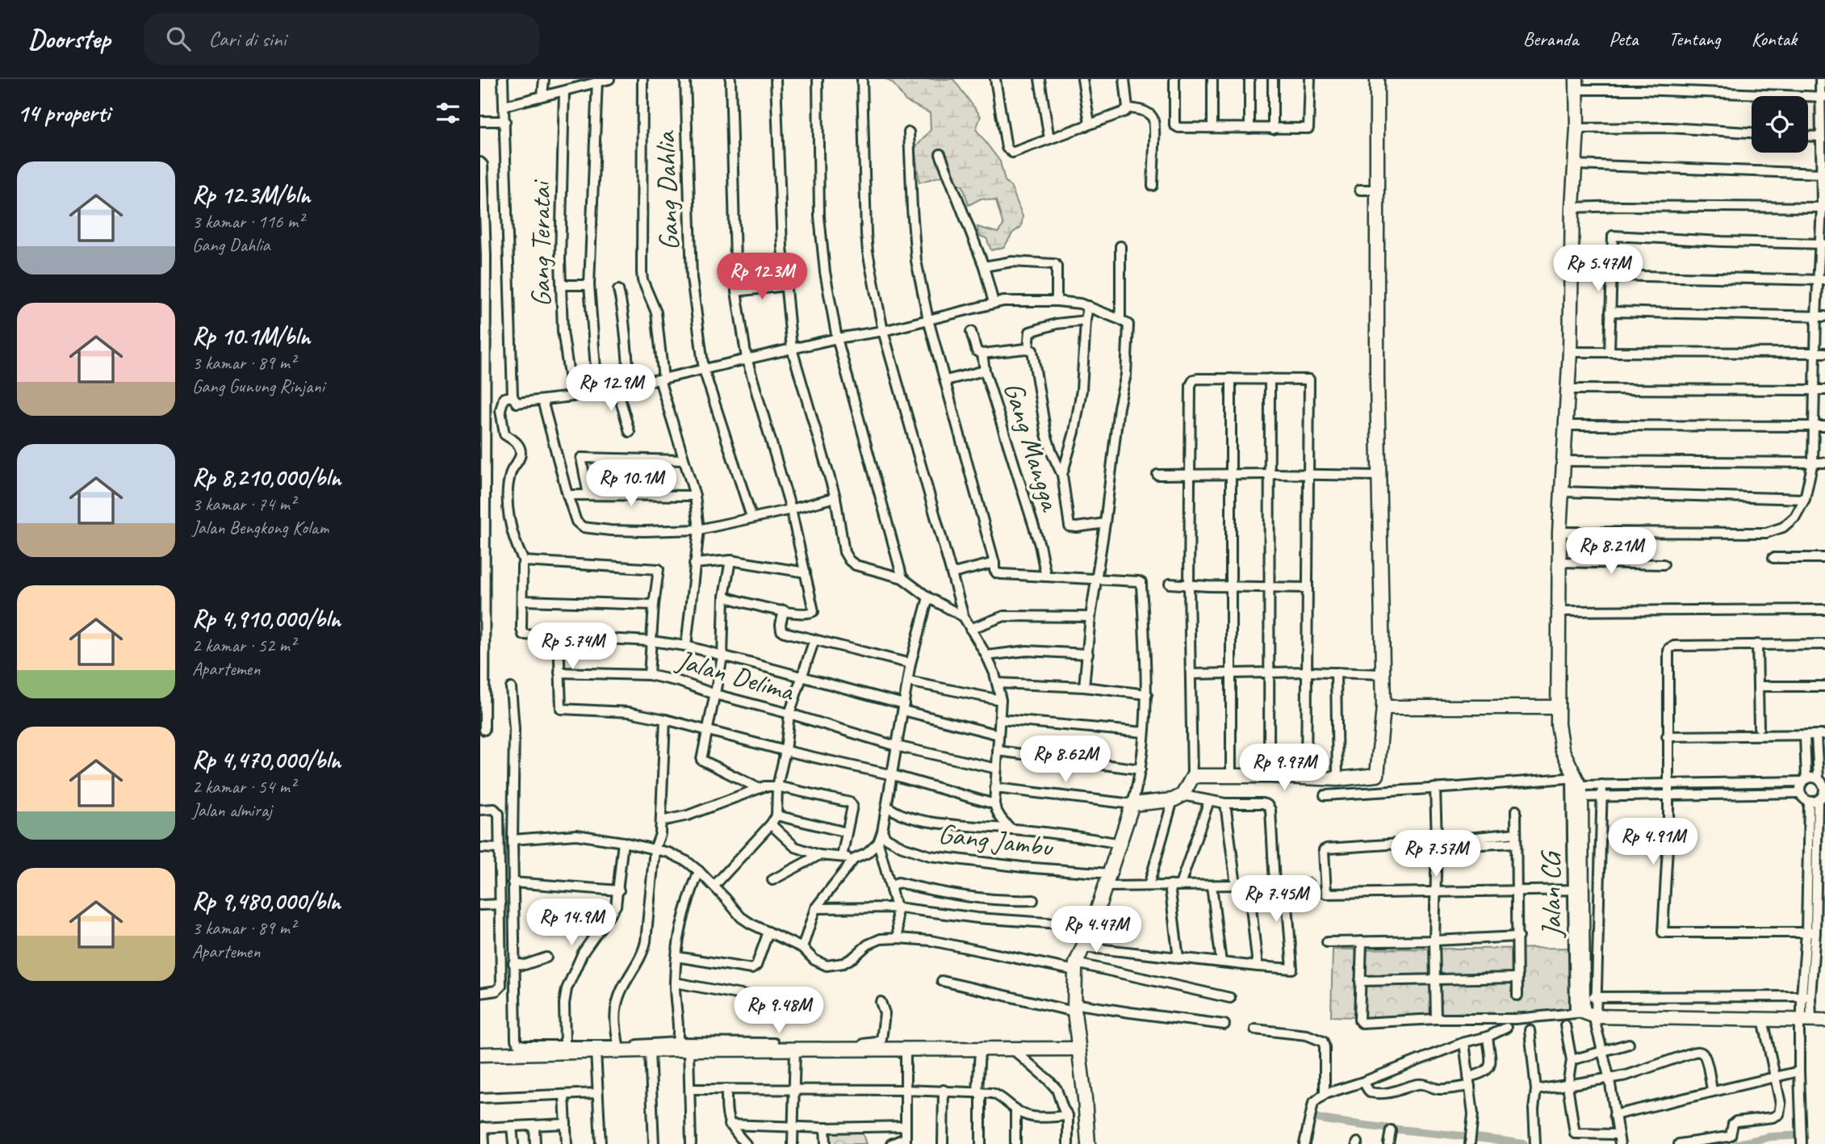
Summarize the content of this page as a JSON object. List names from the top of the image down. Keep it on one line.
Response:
{"streets":{"street":["Gang Dahlia","Gang Teratai","Gang Mangga","Jalan Delima","Gang Jambu","Jalan CG"]},"page":{"header":"Doorstep","search":"Cari di sini","nav":["Beranda","Peta","Tentang","Kontak"],"heading":"14 properti","list":[{"name":"Rp 12.3M/bln","note":"3 kamar · 116 m² · Gang Dahlia"},{"name":"Rp 10.1M/bln","note":"3 kamar · 89 m² · Gang Gunung Rinjani"},{"name":"Rp 8,210,000/bln","note":"3 kamar · 74 m² · Jalan Bengkong Kolam"},{"name":"Rp 4,910,000/bln","note":"2 kamar · 52 m² · Apartemen"},{"name":"Rp 4,470,000/bln","note":"2 kamar · 54 m² · Jalan almiraj"},{"name":"Rp 9,480,000/bln","note":"3 kamar · 89 m² · Apartemen"}],"price":["Rp 5.47M","Rp 12.3M","Rp 12.9M","Rp 10.1M","Rp 8.21M","Rp 5.74M","Rp 8.62M","Rp 9.97M","Rp 4.91M","Rp 7.57M","Rp 7.45M","Rp 14.9M","Rp 4.47M","Rp 9.48M"]}}
